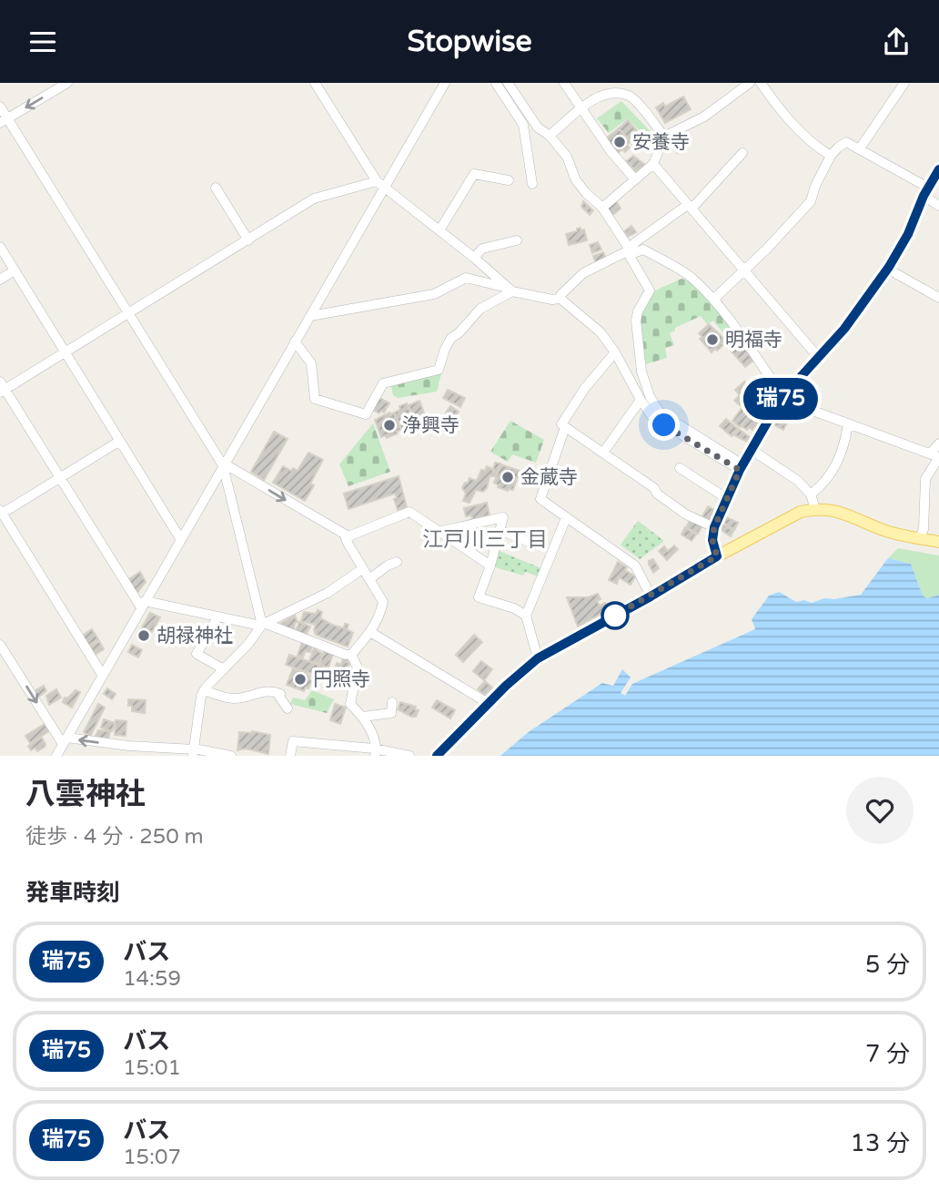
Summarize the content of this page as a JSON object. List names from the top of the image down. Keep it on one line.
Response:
{"districts":["江戸川三丁目"],"places":["安養寺","明福寺","浄興寺","金蔵寺","胡禄神社","円照寺"],"lines":["bus line 瑞75"],"page":{"header":"Stopwise","on_map":"瑞75","heading":[["八雲神社","徒歩 · 4 分 · 250 m"],"発車時刻"],"list":[{"mark":"瑞75","name":"バス","note":"14:59","value":"5 分"},{"mark":"瑞75","name":"バス","note":"15:01","value":"7 分"},{"mark":"瑞75","name":"バス","note":"15:07","value":"13 分"}]}}
